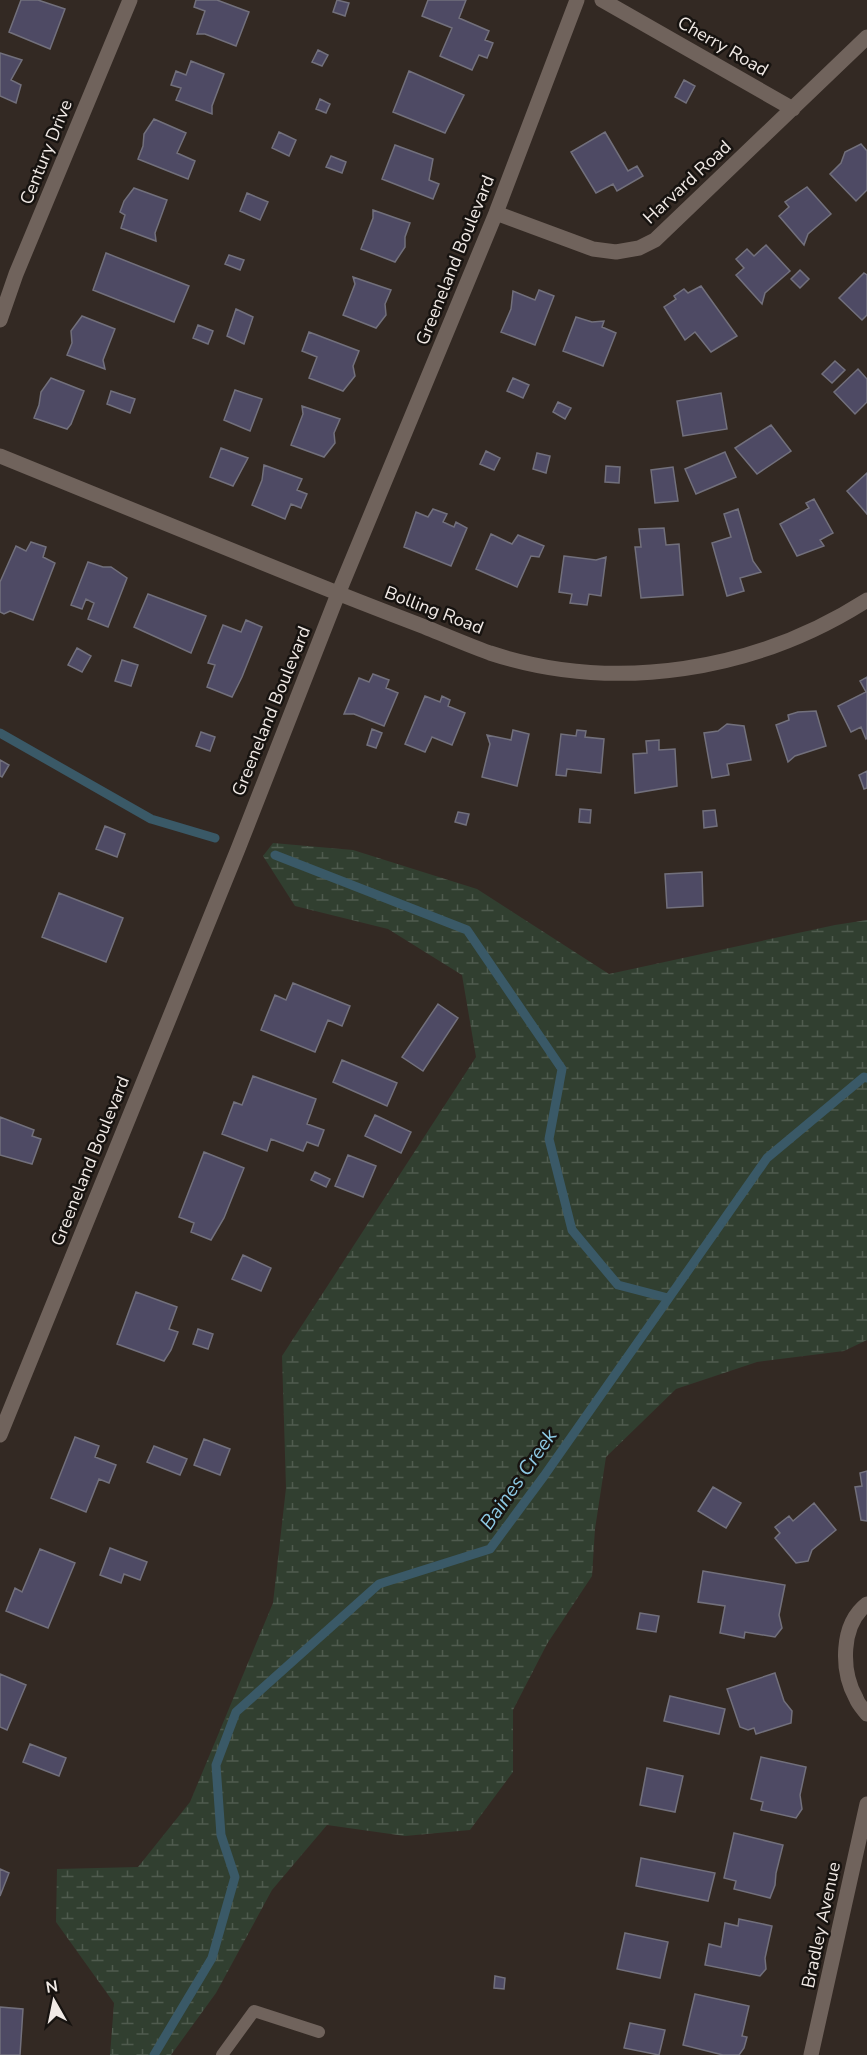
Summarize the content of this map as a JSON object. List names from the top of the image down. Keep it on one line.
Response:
{"streets":{"street":["Cherry Road","Century Drive","Harvard Road","Greeneland Boulevard","Bolling Road","Bradley Avenue"]},"crossings":[["Cherry Road","Harvard Road"],["Harvard Road","Greeneland Boulevard"],["Greeneland Boulevard","Bolling Road"]],"water":["Baines Creek"],"north":"top"}
